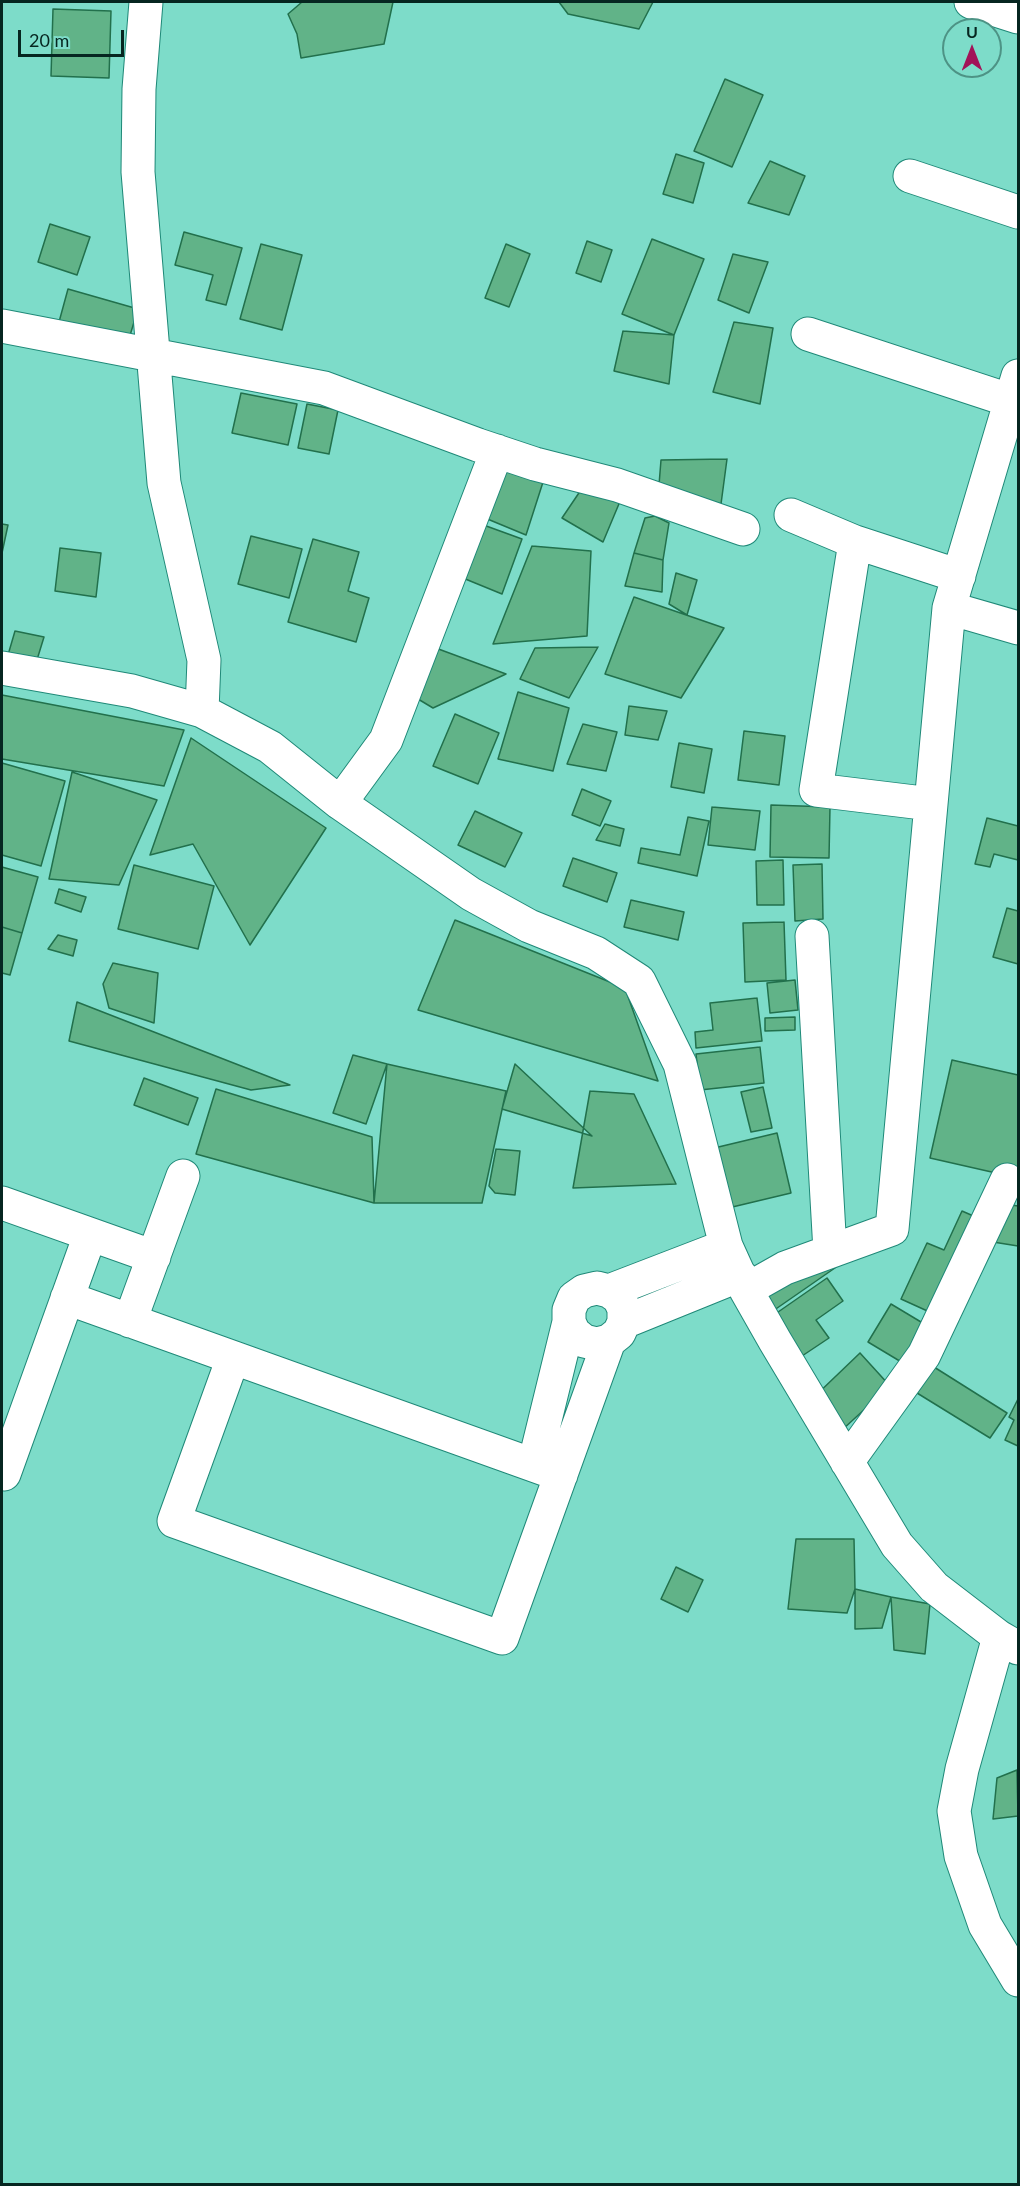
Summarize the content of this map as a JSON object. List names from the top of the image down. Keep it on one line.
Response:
{"scale_bar":"20 m","north":"top"}
